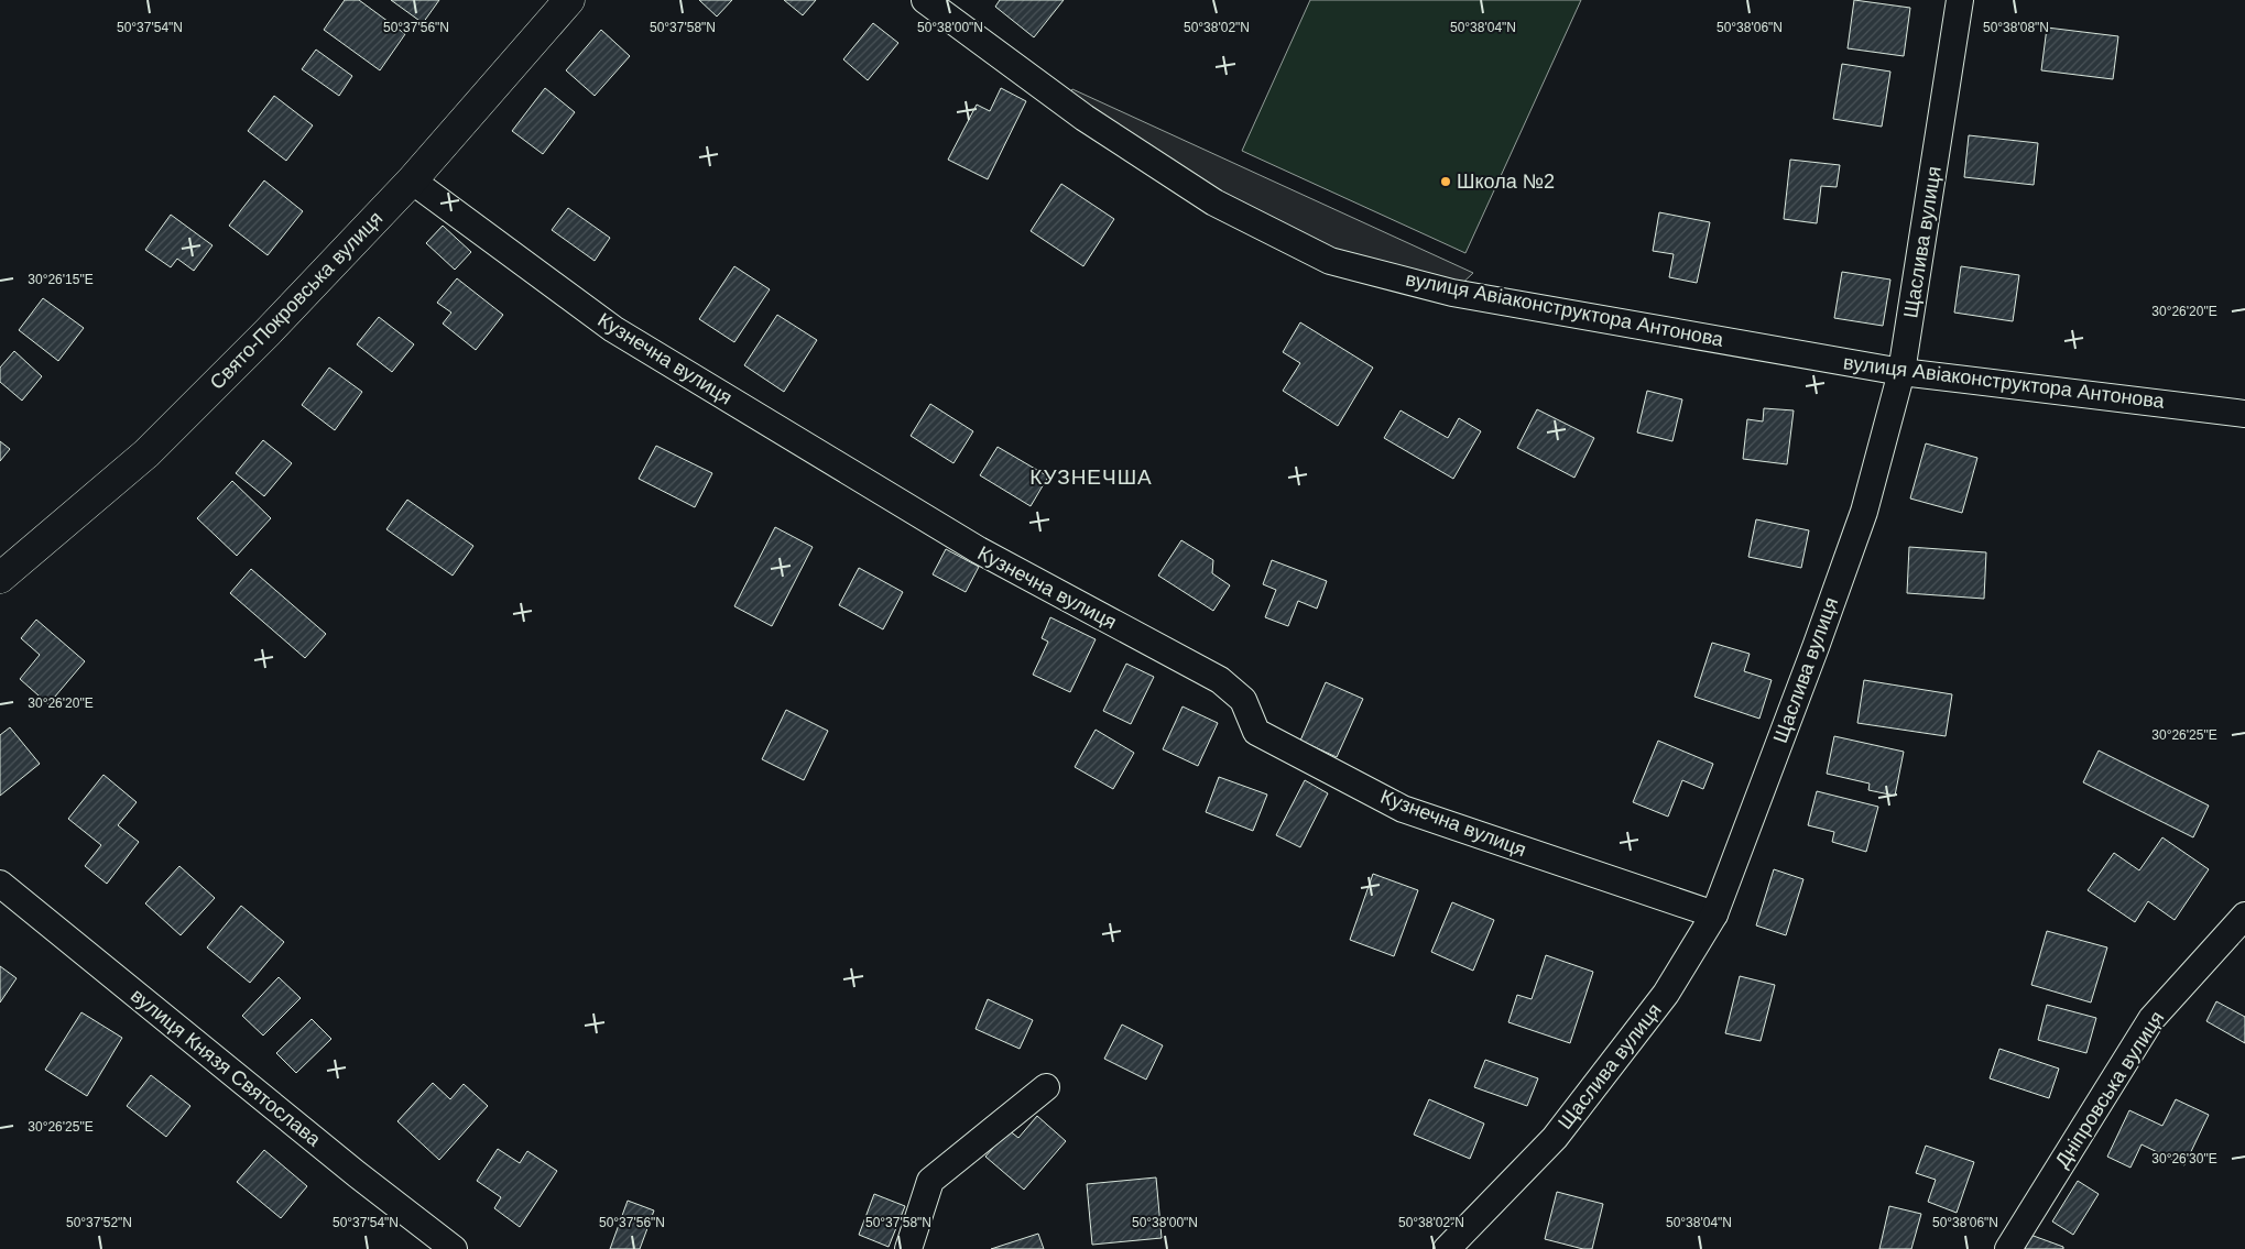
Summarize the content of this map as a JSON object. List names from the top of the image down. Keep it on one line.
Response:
{"streets":{"main road":["Свято-Покровська вулиця"],"street":["Щаслива вулиця","вулиця Авіаконструктора Антонова","Кузнечна вулиця","вулиця Князя Святослава","Дніпровська вулиця"]},"crossings":[["Щаслива вулиця","вулиця Авіаконструктора Антонова"],["Щаслива вулиця","Кузнечна вулиця"],["Свято-Покровська вулиця","Кузнечна вулиця"]],"districts":["КУЗНЕЧША"],"places":["Школа №2"],"coordinates":["50°37'54\"N","50°37'56\"N","50°37'58\"N","50°38'00\"N","50°38'02\"N","50°38'04\"N","50°38'06\"N","50°38'08\"N","30°26'15\"E","30°26'20\"E","30°26'25\"E","30°26'30\"E","50°37'52\"N"]}
